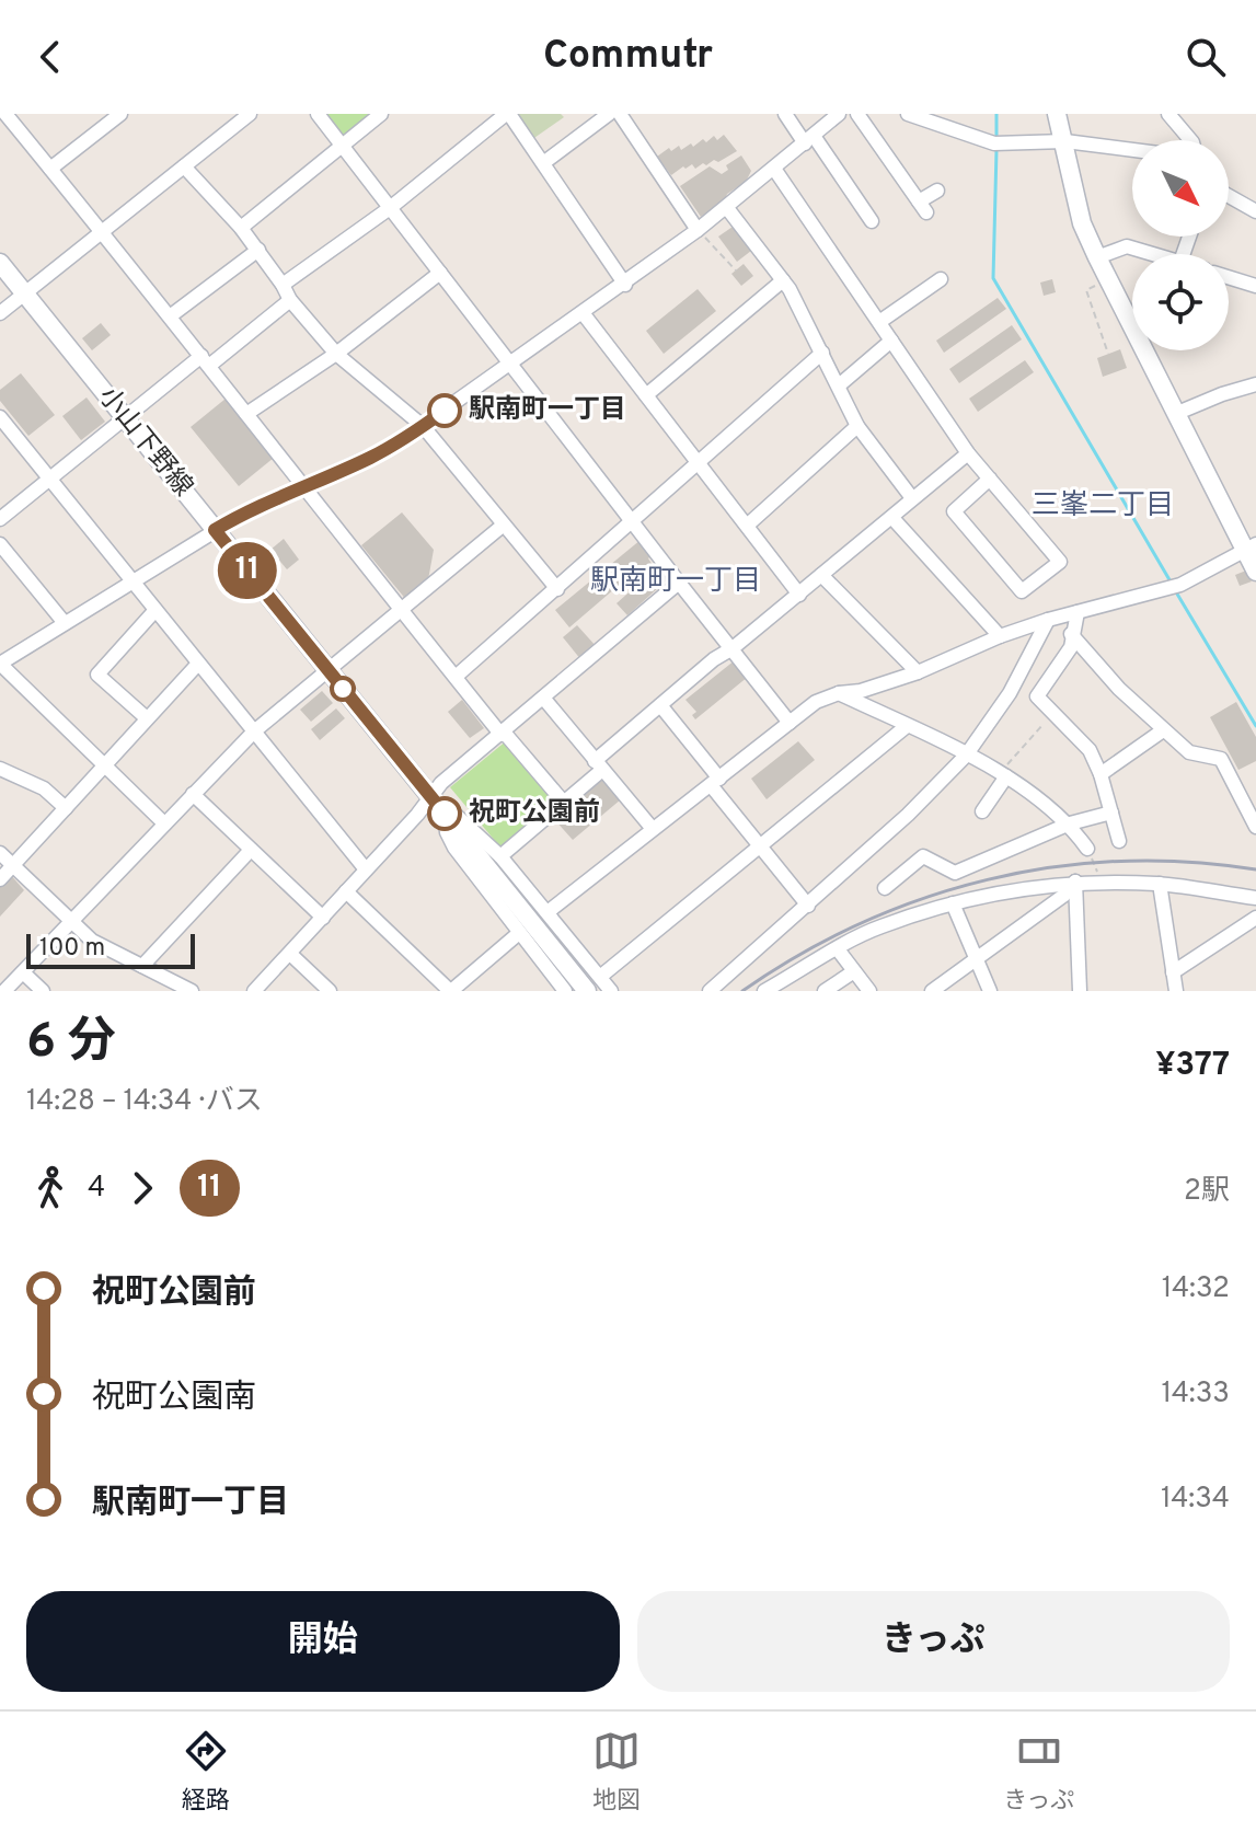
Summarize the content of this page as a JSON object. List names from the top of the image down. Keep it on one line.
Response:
{"streets":{"main road":["小山下野線"]},"districts":["三峯二丁目","駅南町一丁目"],"places":["駅南町一丁目","祝町公園前"],"lines":["bus line 11"],"scale_bar":"100 m","north":"bottom right","page":{"header":"Commutr","on_map":"11","scale":"100 m","heading":["6 分","14:28 – 14:34 · バス","¥377"],"legs":["4","11","2駅"],"list":[{"name":"祝町公園前","value":"14:32"},{"name":"祝町公園南","value":"14:33"},{"name":"駅南町一丁目","value":"14:34"}],"buttons":["開始","きっぷ"],"tabs":["経路","地図","きっぷ"]}}
